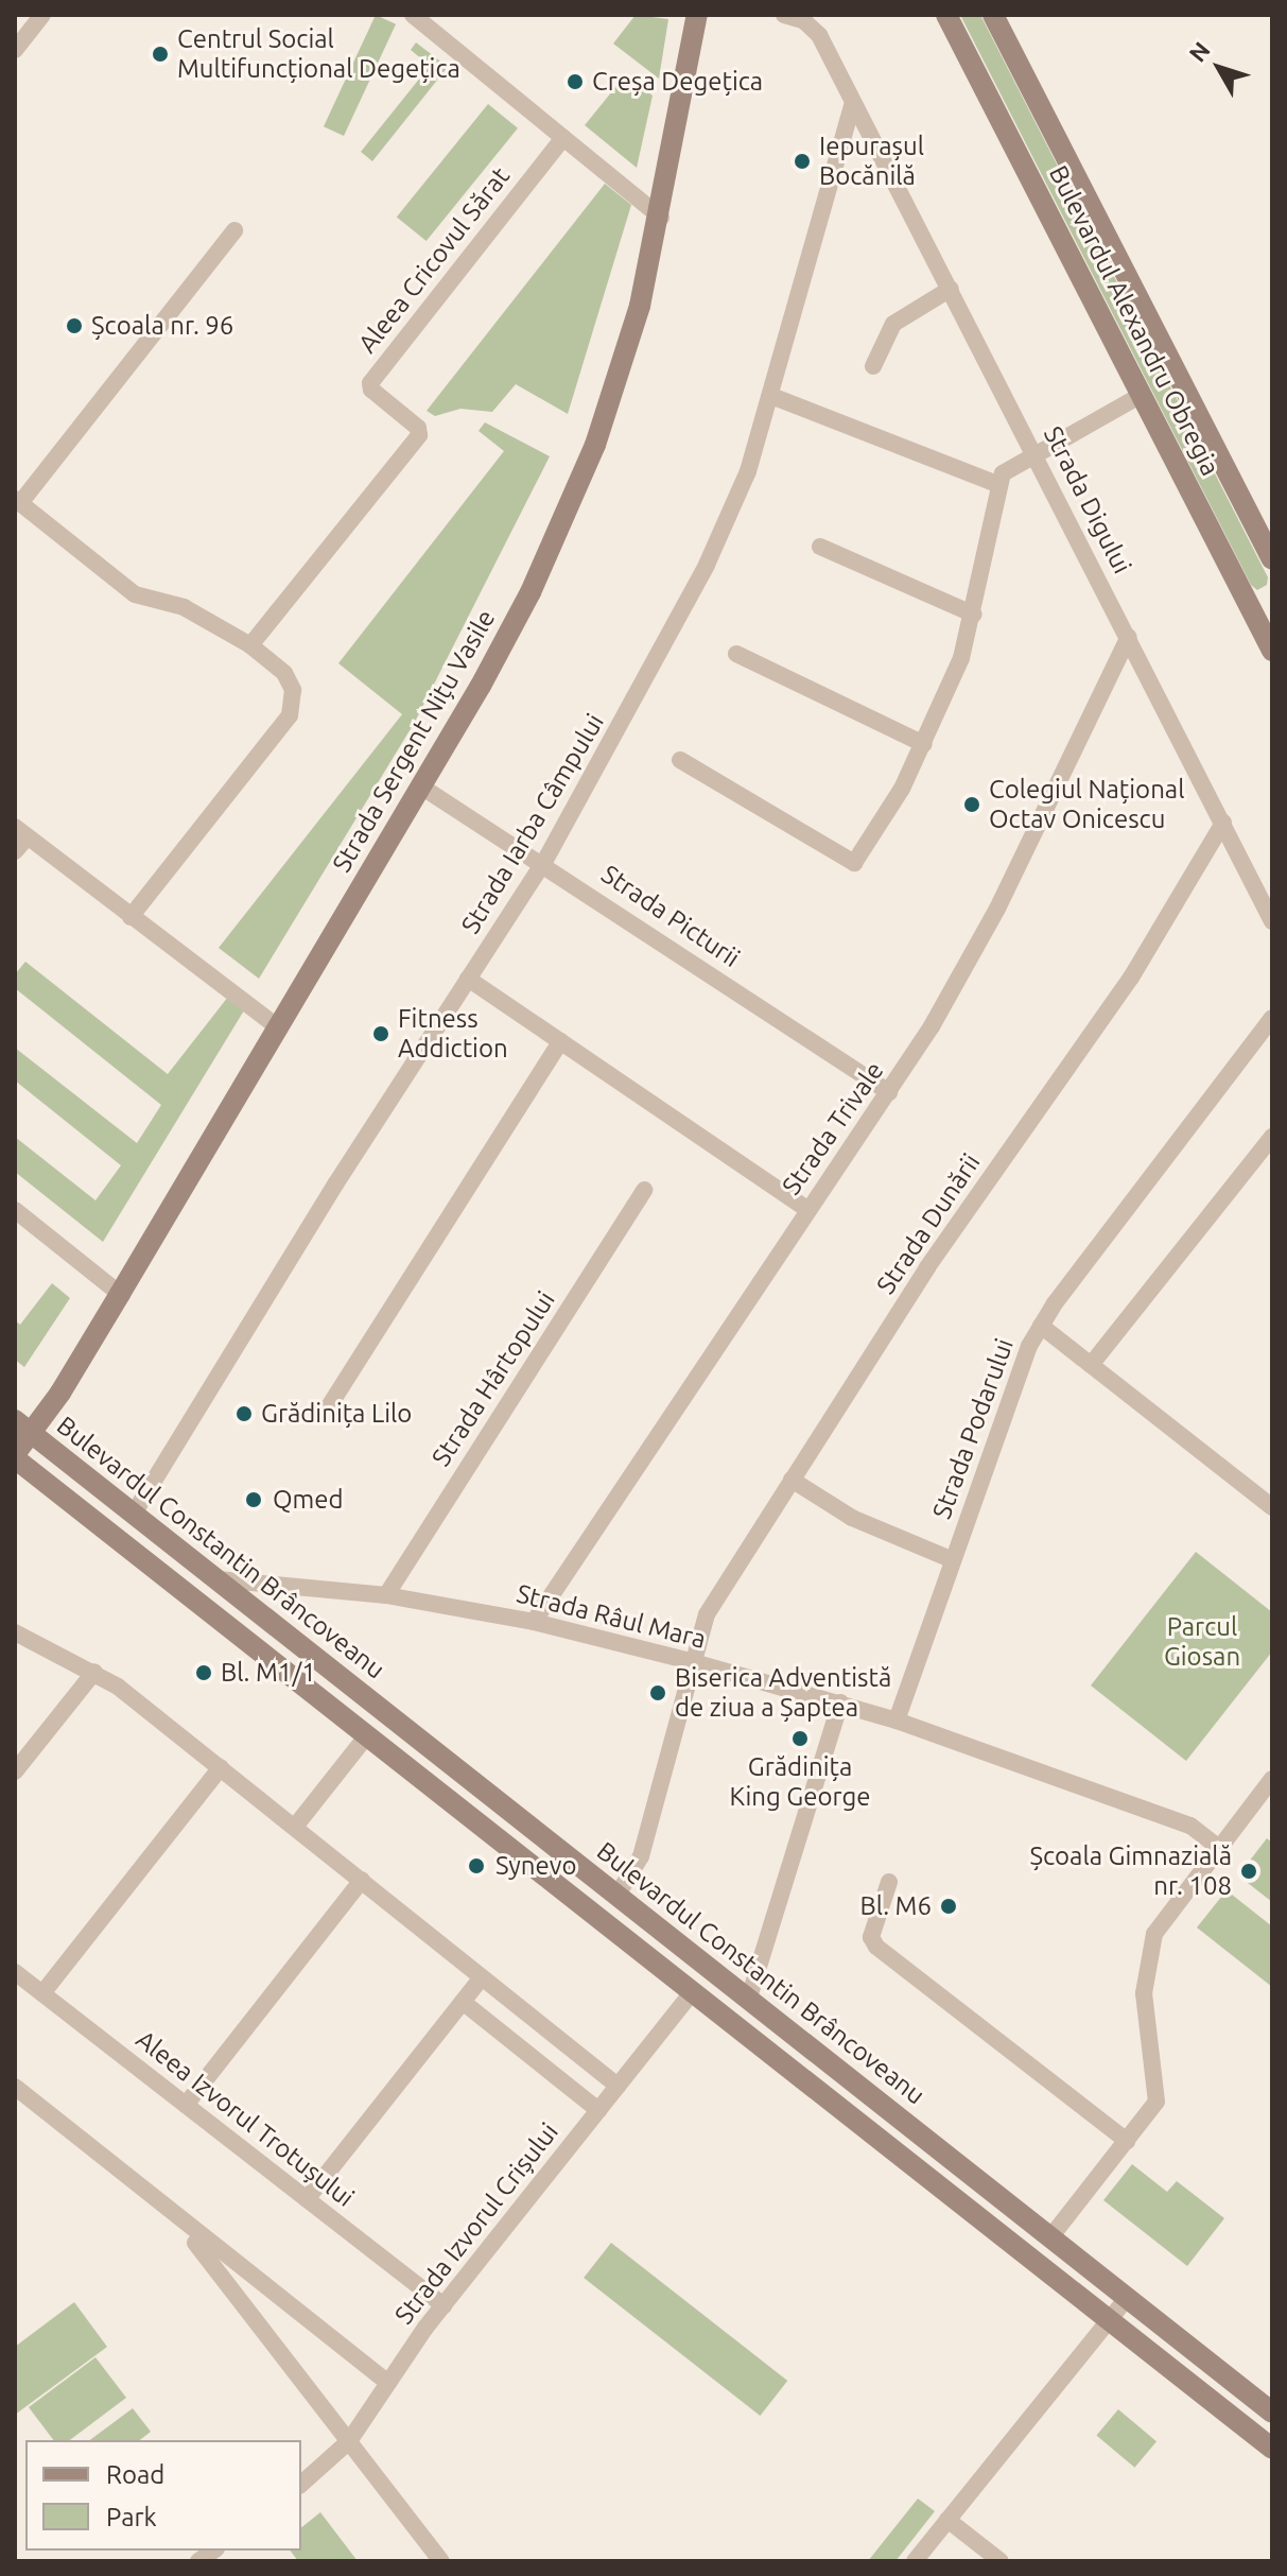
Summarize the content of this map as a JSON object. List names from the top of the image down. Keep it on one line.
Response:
{"streets":{"main road":["Bulevardul Alexandru Obregia","Strada Sergent Nițu Vasile","Bulevardul Constantin Brâncoveanu"],"street":["Aleea Cricovul Sărat","Strada Digului","Strada Iarba Câmpului","Strada Picturii","Strada Trivale","Strada Dunării","Strada Hârtopului","Strada Podarului","Strada Râul Mara","Aleea Izvorul Trotușului","Strada Izvorul Crișului"]},"crossings":[["Strada Digului","Strada Iarba Câmpului"],["Strada Digului","Strada Trivale"],["Strada Digului","Strada Dunării"],["Strada Sergent Nițu Vasile","Strada Picturii"],["Strada Sergent Nițu Vasile","Bulevardul Constantin Brâncoveanu"],["Strada Iarba Câmpului","Strada Picturii"],["Strada Iarba Câmpului","Bulevardul Constantin Brâncoveanu"],["Strada Picturii","Strada Trivale"],["Strada Trivale","Strada Râul Mara"],["Strada Dunării","Bulevardul Constantin Brâncoveanu"],["Strada Dunării","Strada Râul Mara"],["Strada Hârtopului","Strada Râul Mara"],["Strada Podarului","Strada Râul Mara"],["Bulevardul Constantin Brâncoveanu","Strada Râul Mara"],["Aleea Izvorul Trotușului","Strada Izvorul Crișului"]],"parks":["Parcul Giosan"],"places":["Centrul Social Multifuncțional Degețica","Creșa Degețica","Iepurașul Bocănilă","Școala nr. 96","Colegiul Național Octav Onicescu","Fitness Addiction","Grădinița Lilo","Qmed","Bl. M1/1","Biserica Adventistă de ziua a Șaptea","Grădinița King George","Synevo","Școala Gimnazială nr. 108","Bl. M6"],"legend":["Road","Park"],"north":"top left"}
